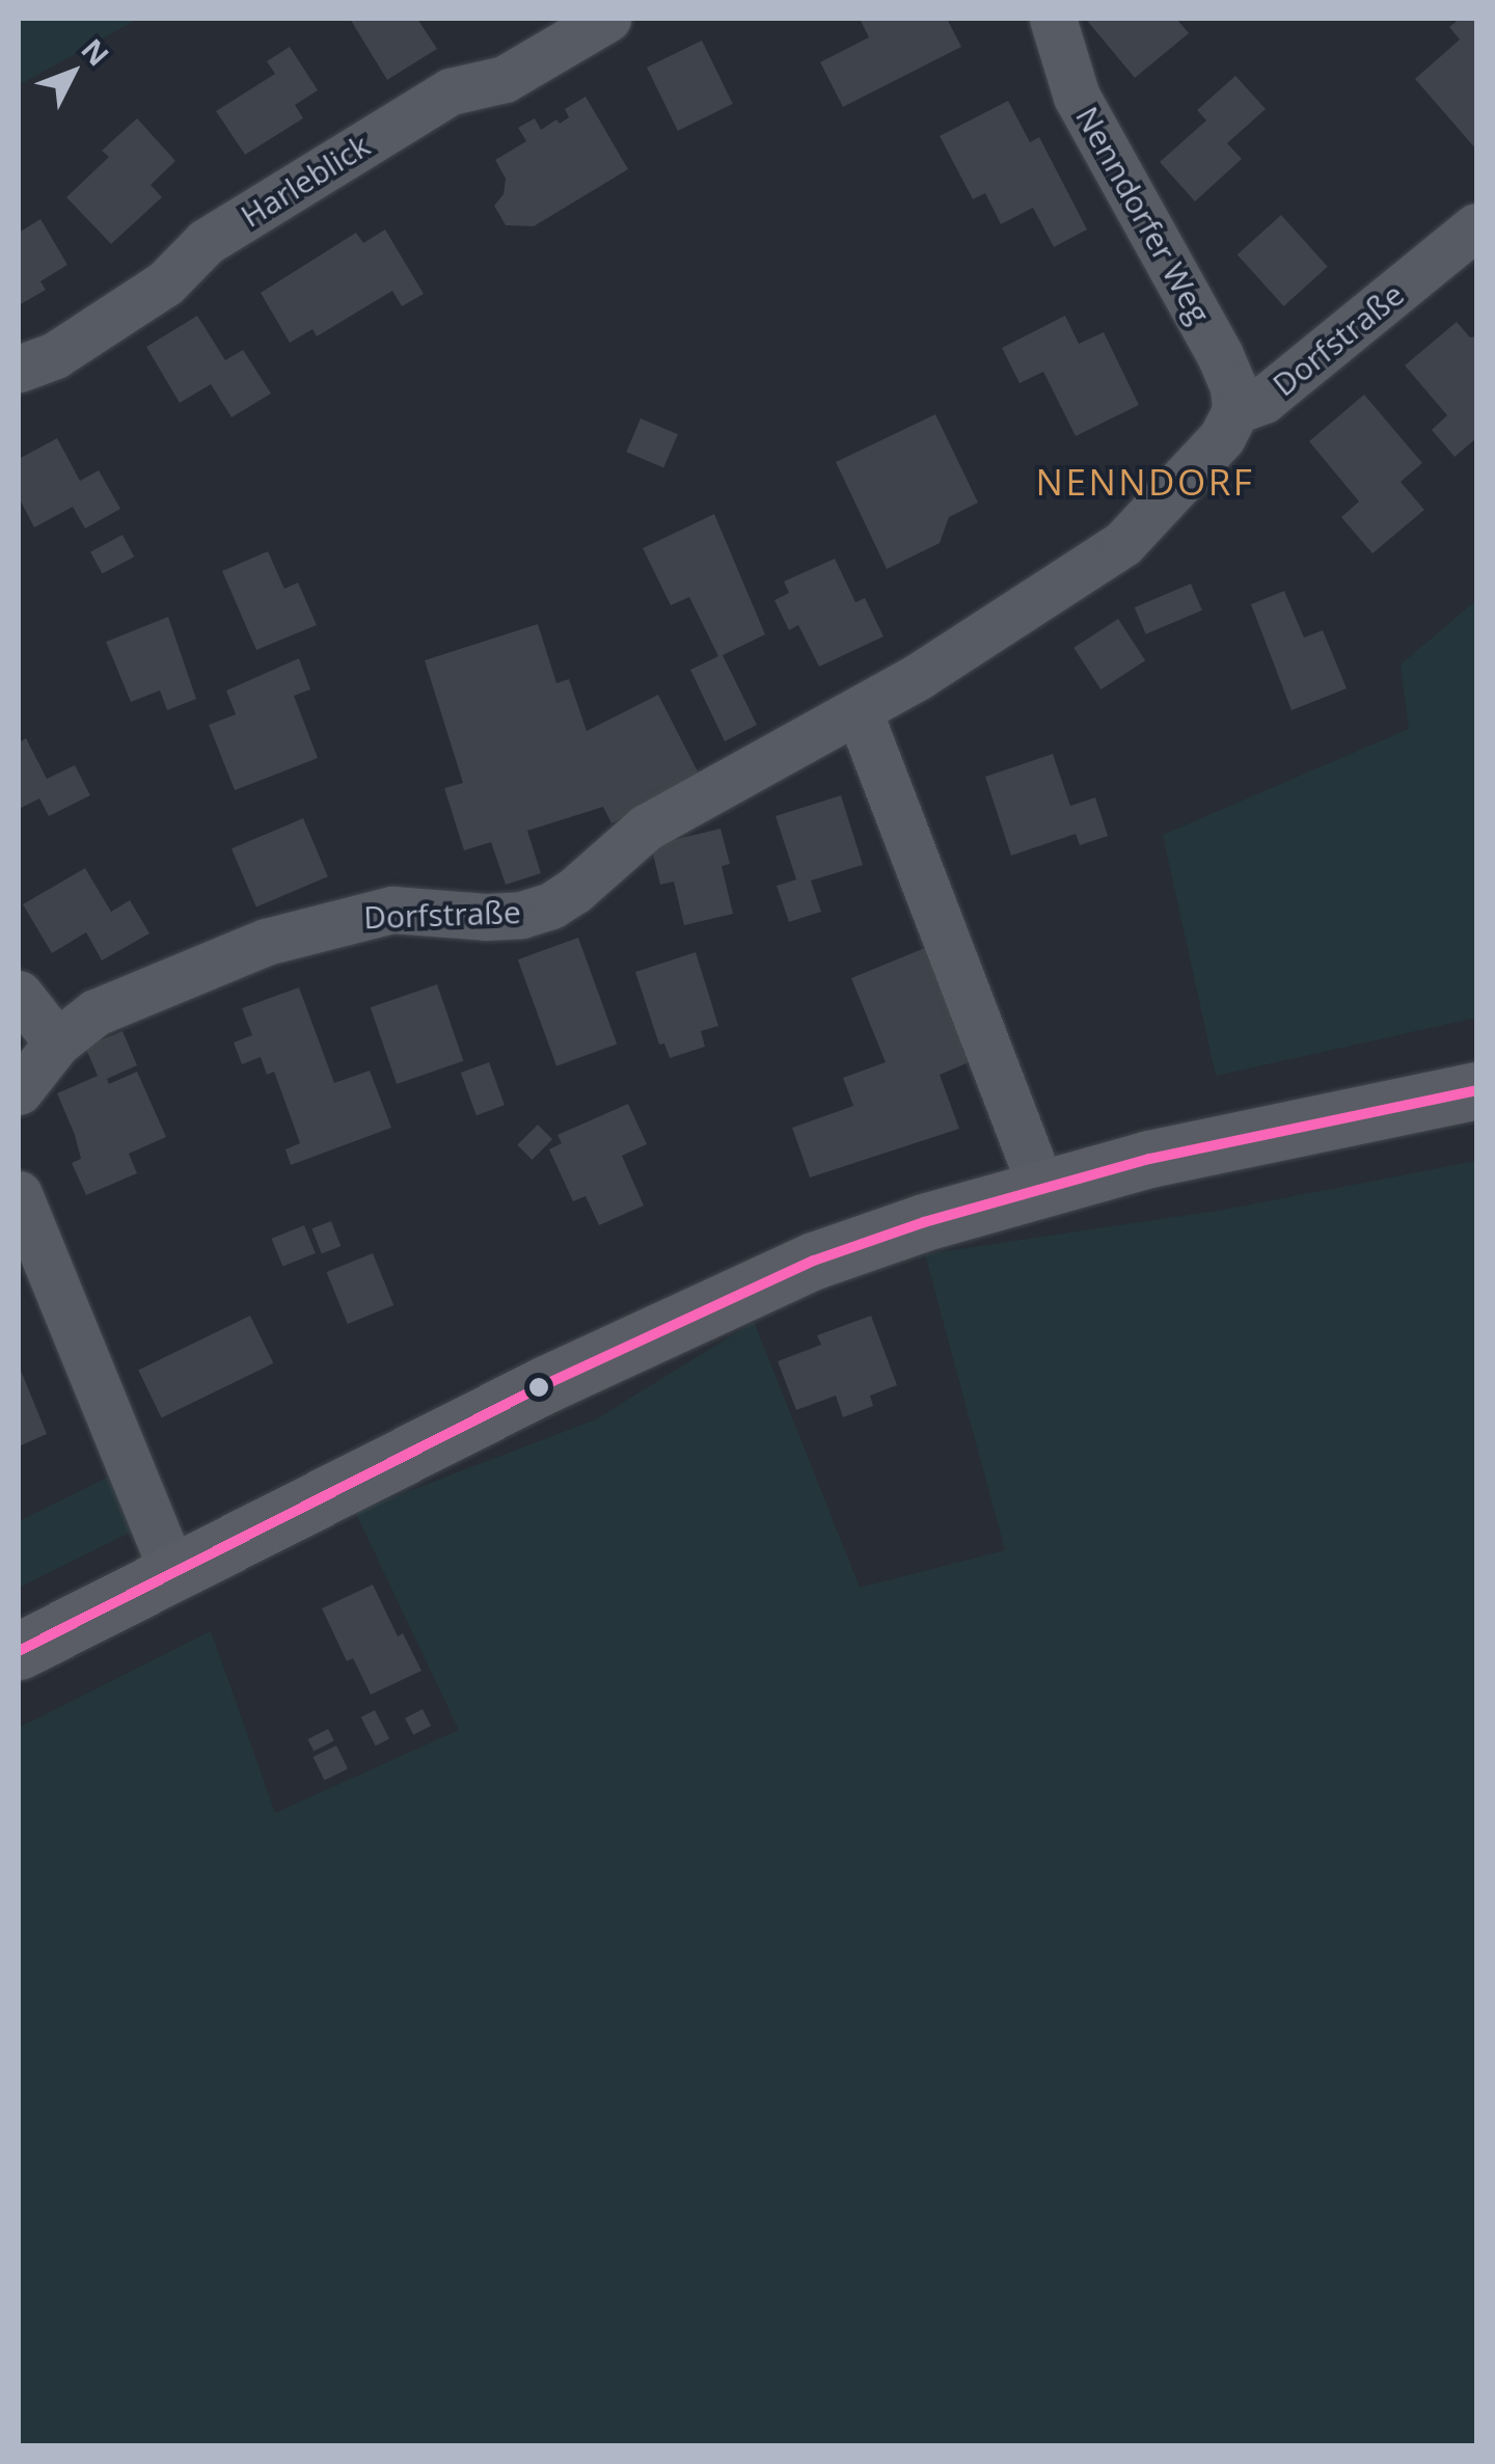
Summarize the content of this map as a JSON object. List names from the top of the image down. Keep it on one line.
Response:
{"streets":{"street":["Harleblick","Nenndorfer Weg","Dorfstraße"]},"crossings":[["Nenndorfer Weg","Dorfstraße"]],"districts":["NENNDORF"],"north":"top right"}
